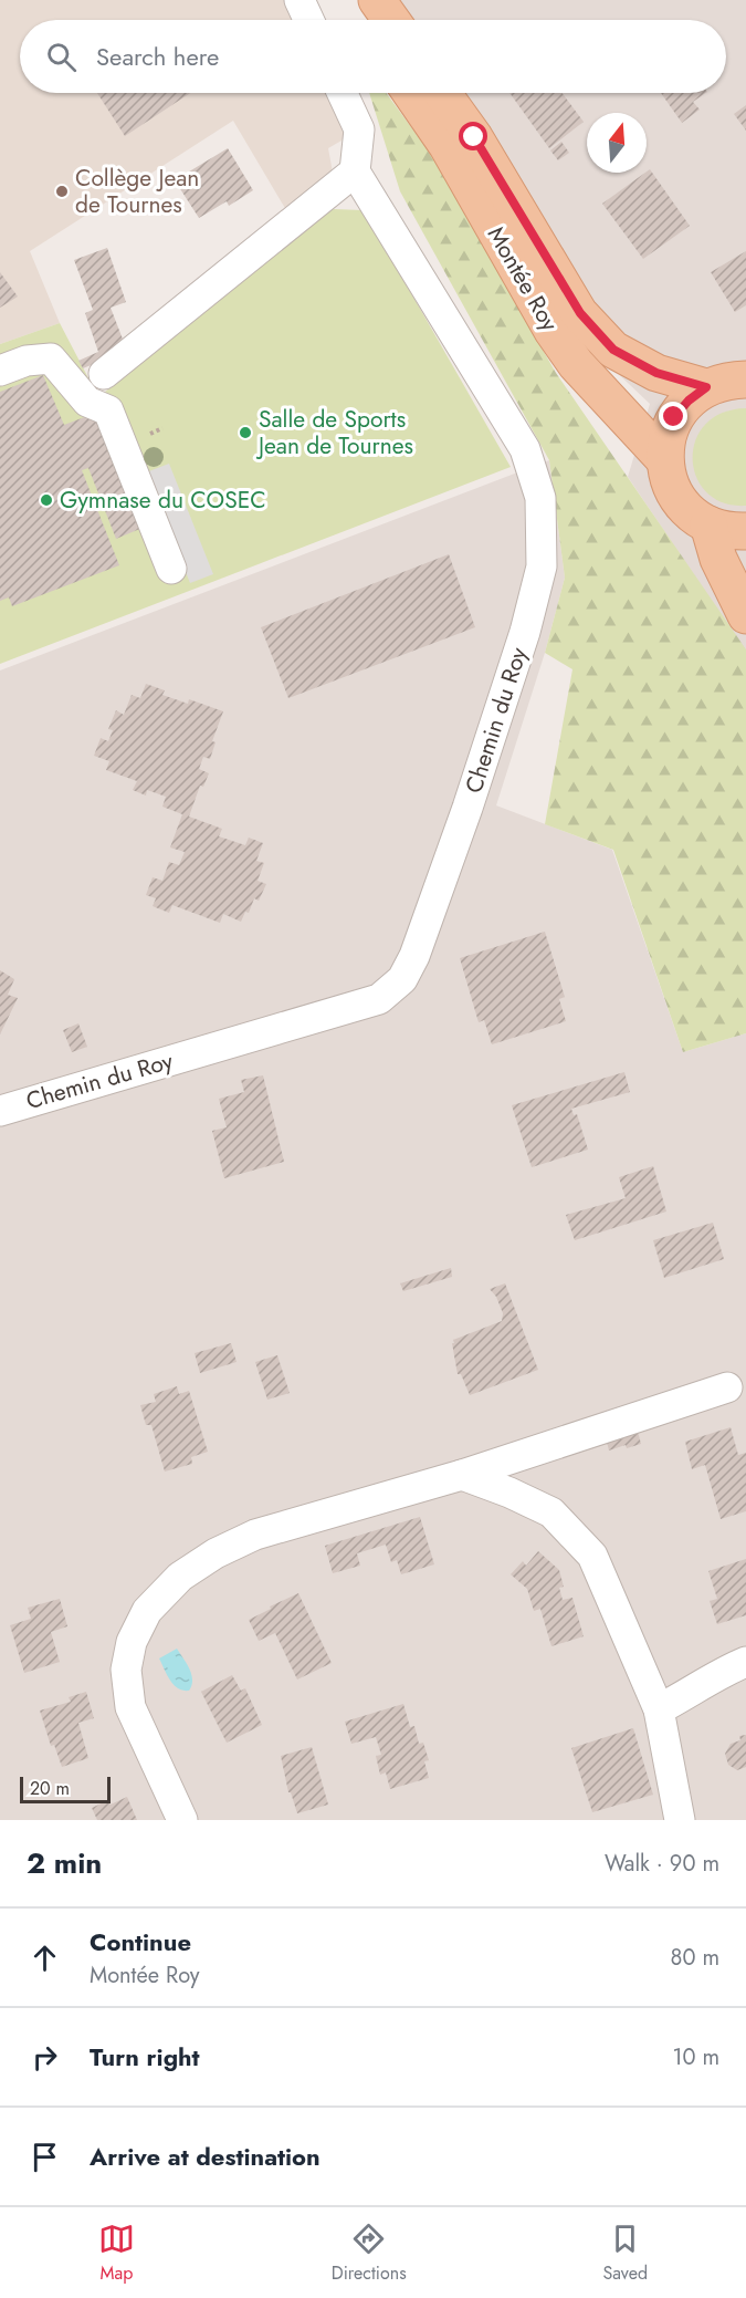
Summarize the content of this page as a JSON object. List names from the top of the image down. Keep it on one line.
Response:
{"streets":{"main road":["Montée Roy"],"street":["Chemin du Roy"]},"places":["Collège Jean de Tournes","Salle de Sports Jean de Tournes","Gymnase du COSEC"],"scale_bar":"20 m","north":"top","page":{"search":"Search here","scale":"20 m","heading":["2 min","Walk · 90 m"],"list":[["Continue","Montée Roy","80 m"],["Turn right","10 m"],"Arrive at destination"],"nav":["Map","Directions","Saved"]}}
